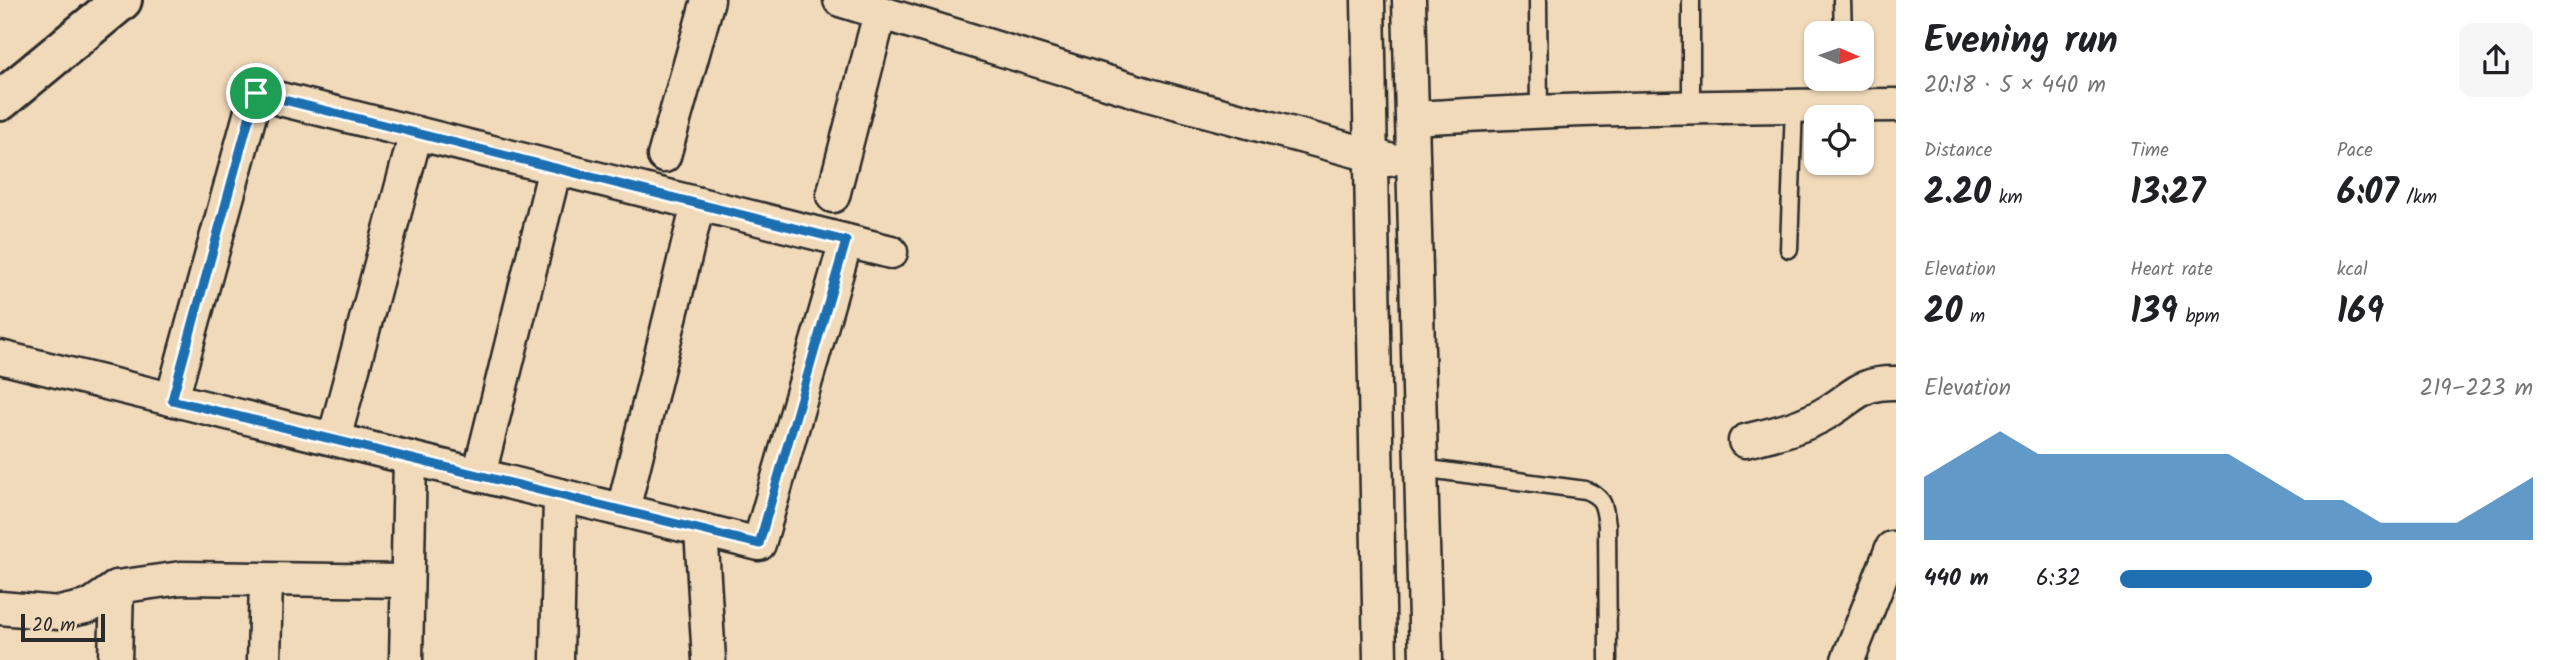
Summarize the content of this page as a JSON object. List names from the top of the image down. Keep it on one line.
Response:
{"scale_bar":"20 m","north":"right","page":{"heading":["Evening run","20:18 · 5 × 440 m"],"stats":[["Distance","2.20 km"],["Time","13:27"],["Pace","6:07 /km"],["Elevation","20 m"],["Heart rate","139 bpm"],["kcal","169"]],"chart":["Elevation","219–223 m"],"list":[{"name":"440 m","note":"6:32"}],"scale":"20 m"}}
